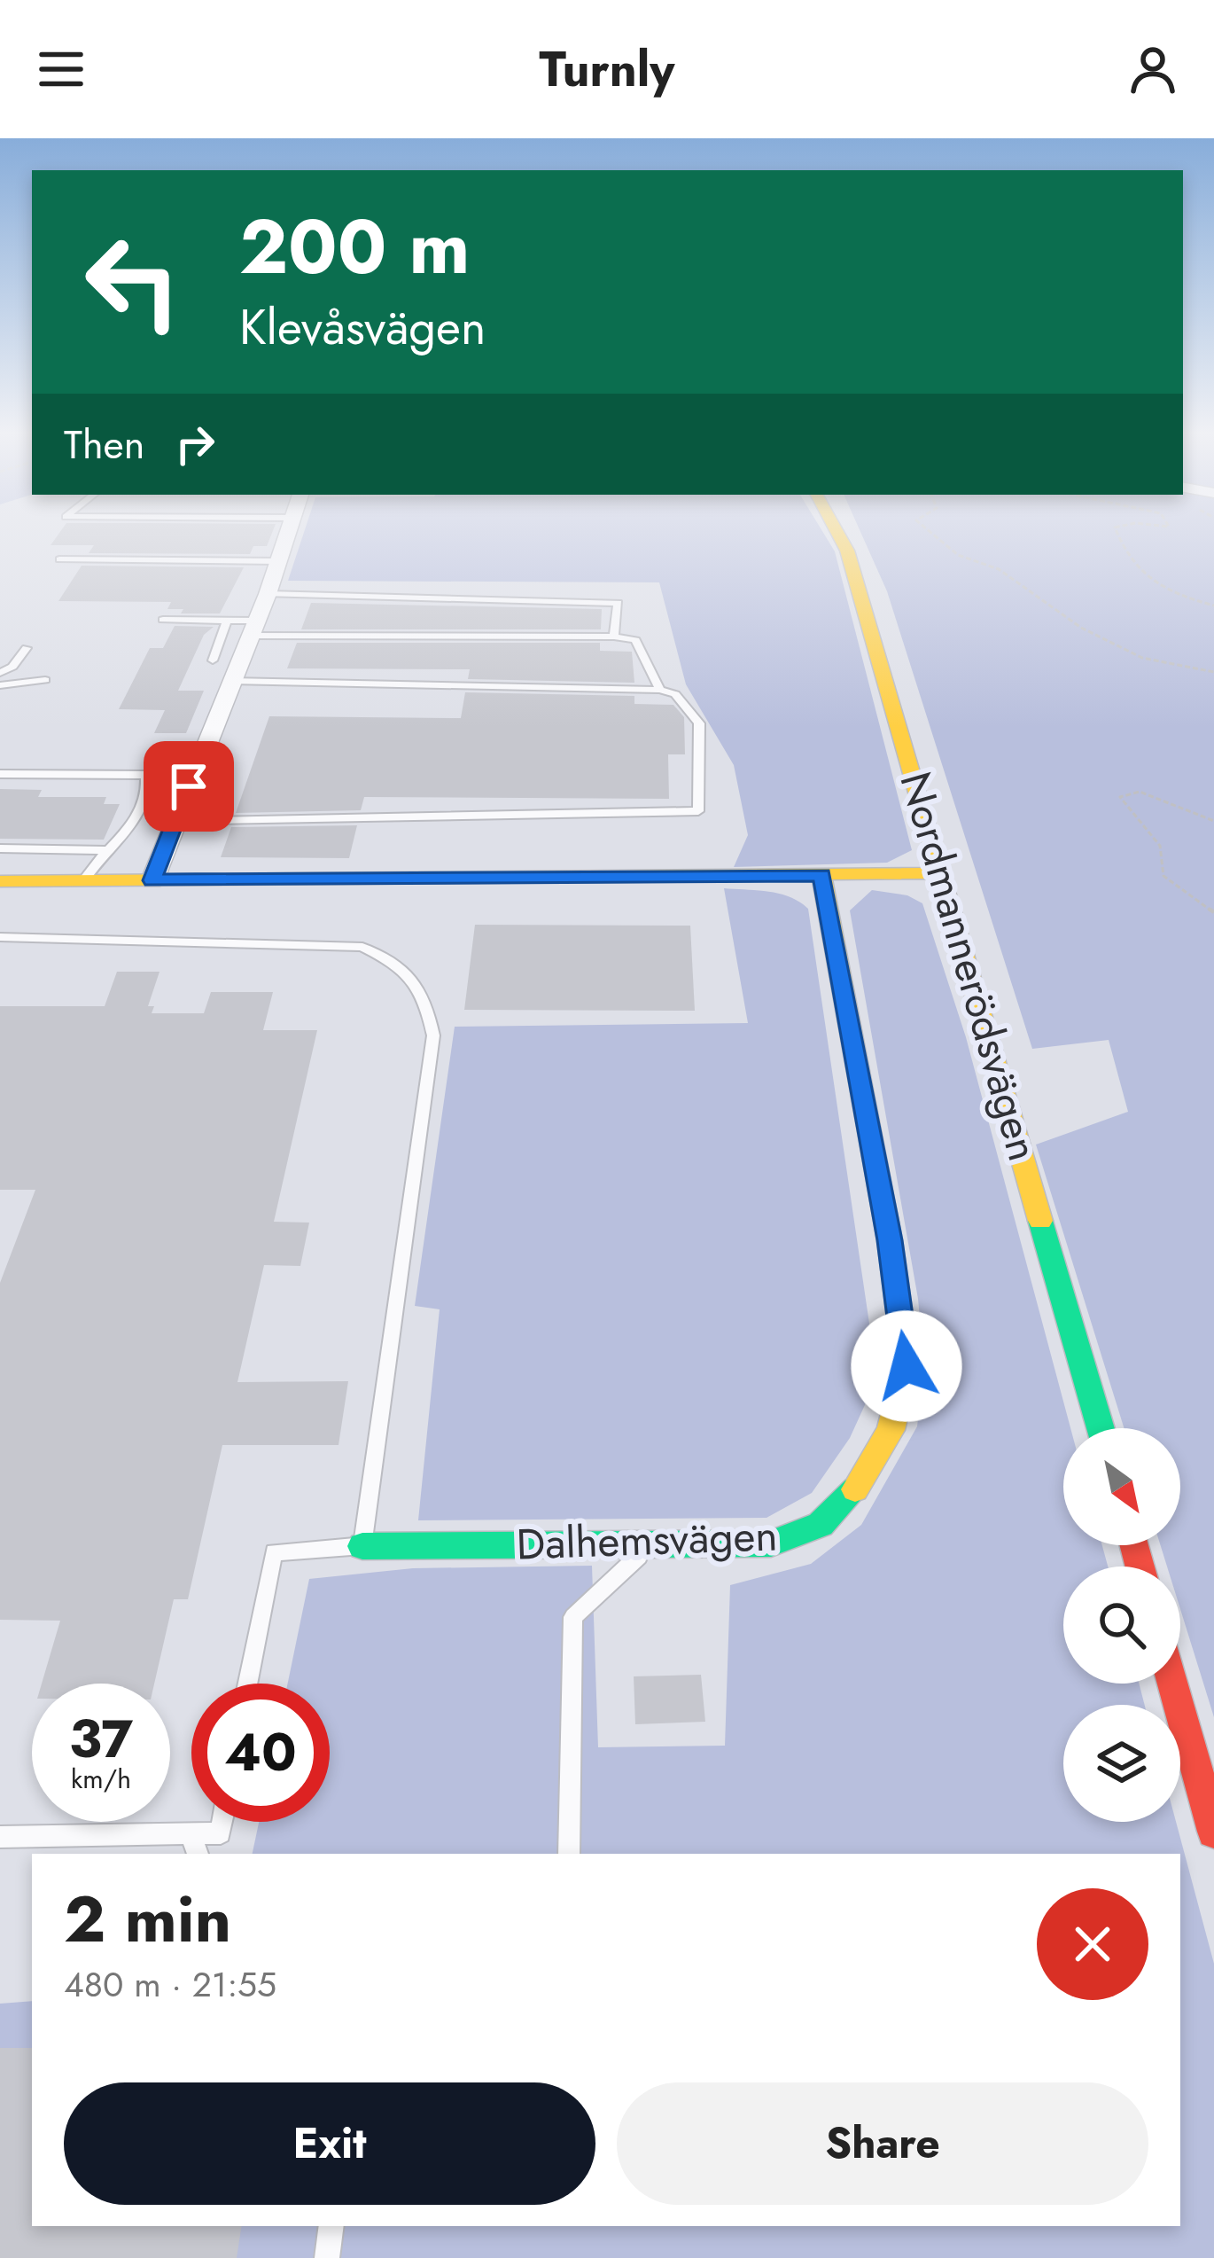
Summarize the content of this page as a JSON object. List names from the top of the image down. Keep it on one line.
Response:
{"streets":{"street":["Nordmannerödsvägen","Dalhemsvägen"]},"north":"bottom right","page":{"header":"Turnly","turn":["200 m","Klevåsvägen"],"then":"Then","speed":"37 km/h","limit":"40","heading":["2 min","480 m · 21:55"],"buttons":["Exit","Share"]}}
